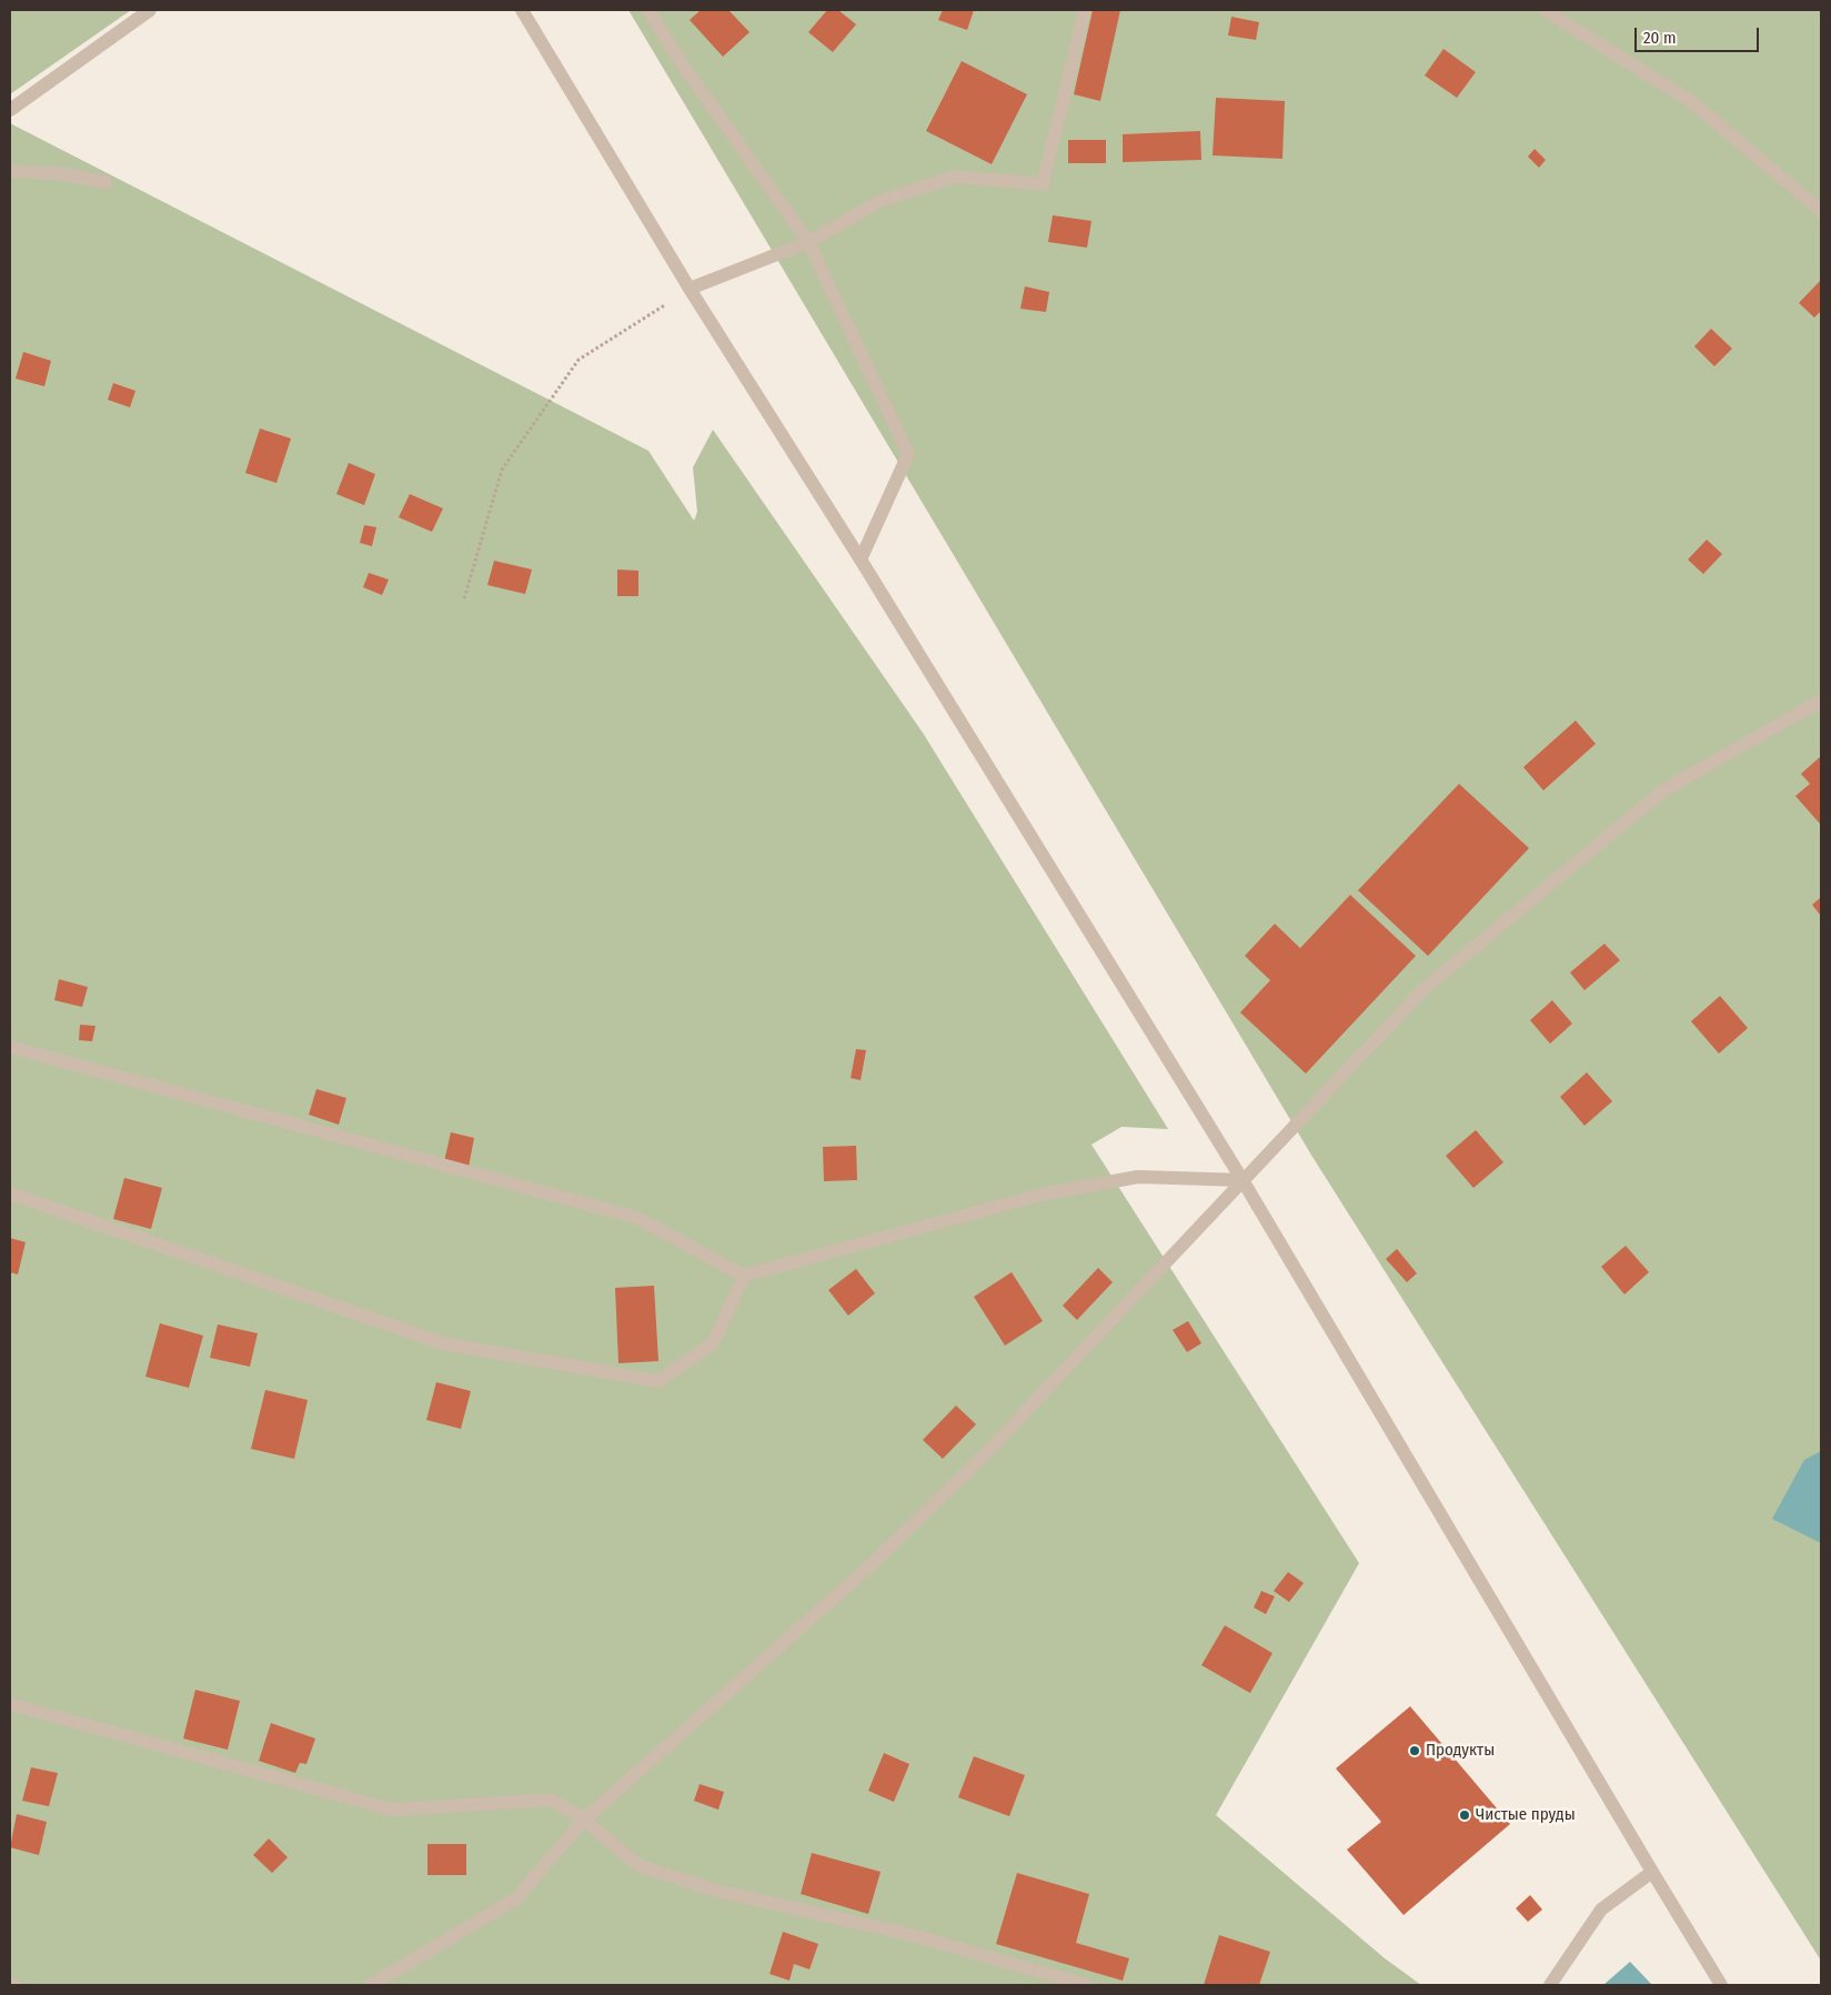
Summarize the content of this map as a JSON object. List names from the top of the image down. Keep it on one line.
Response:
{"places":["Продукты","Чистые пруды"],"scale_bar":"20 m"}
